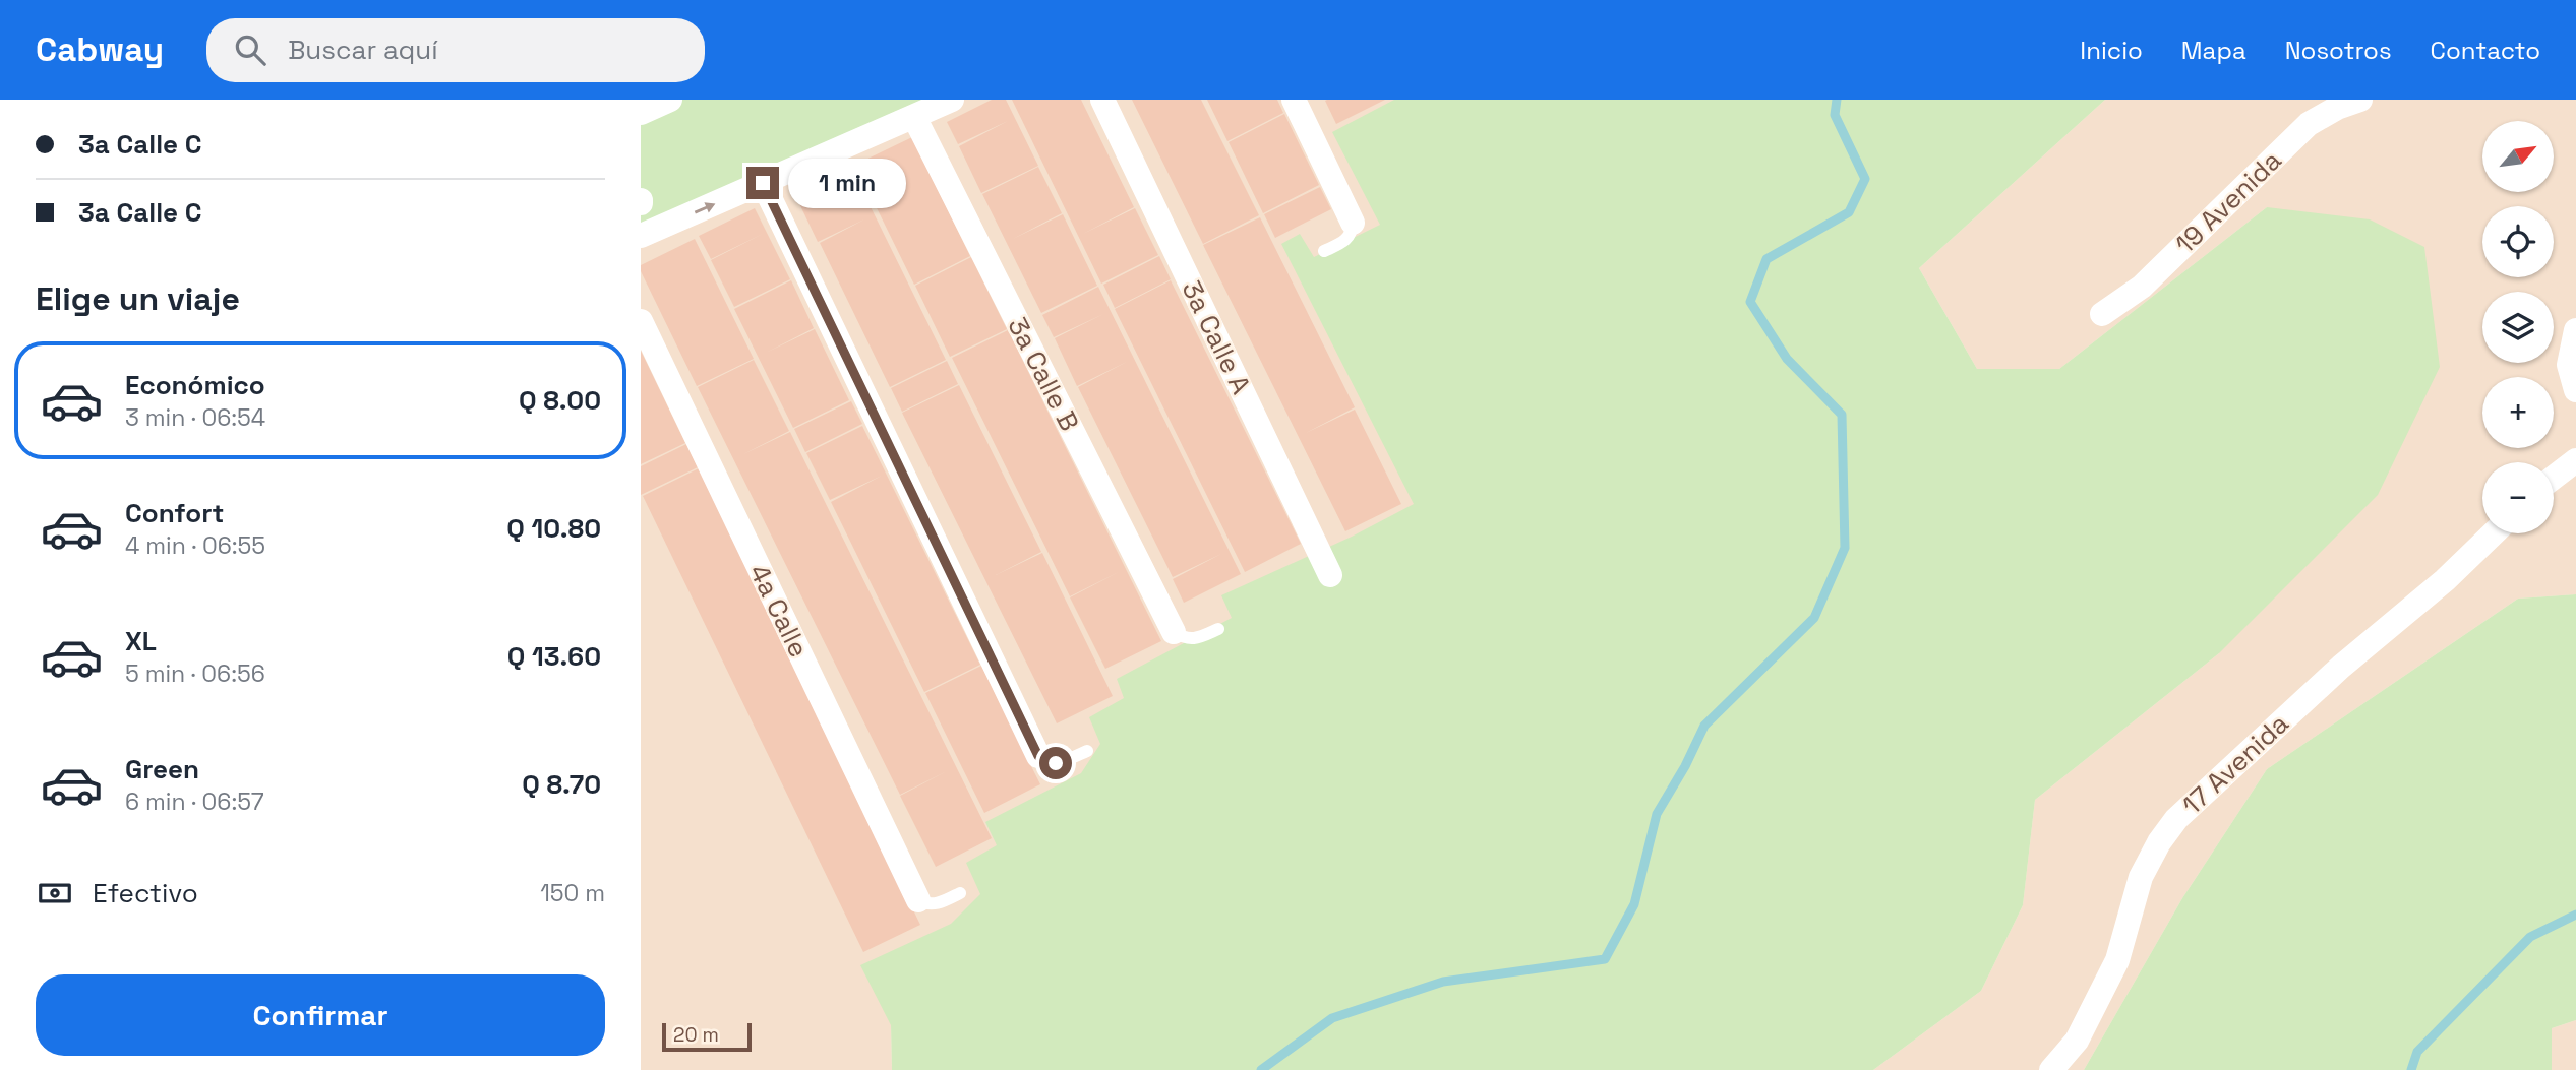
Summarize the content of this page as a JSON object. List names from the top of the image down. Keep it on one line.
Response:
{"streets":{"street":["19 Avenida","3a Calle A","3a Calle B","4a Calle","17 Avenida"]},"scale_bar":"20 m","north":"top right","page":{"header":"Cabway","search":"Buscar aquí","nav":["Inicio","Mapa","Nosotros","Contacto"],"banner":["3a Calle C","3a Calle C"],"map_buttons":["+","−"],"bubble":"1 min","heading":"Elige un viaje","list":[{"name":"Económico","note":"3 min · 06:54","value":"Q 8.00"},{"name":"Confort","note":"4 min · 06:55","value":"Q 10.80"},{"name":"XL","note":"5 min · 06:56","value":"Q 13.60"},{"name":"Green","note":"6 min · 06:57","value":"Q 8.70"}],"pay":["Efectivo","150 m"],"buttons":"Confirmar","scale":"20 m"}}
